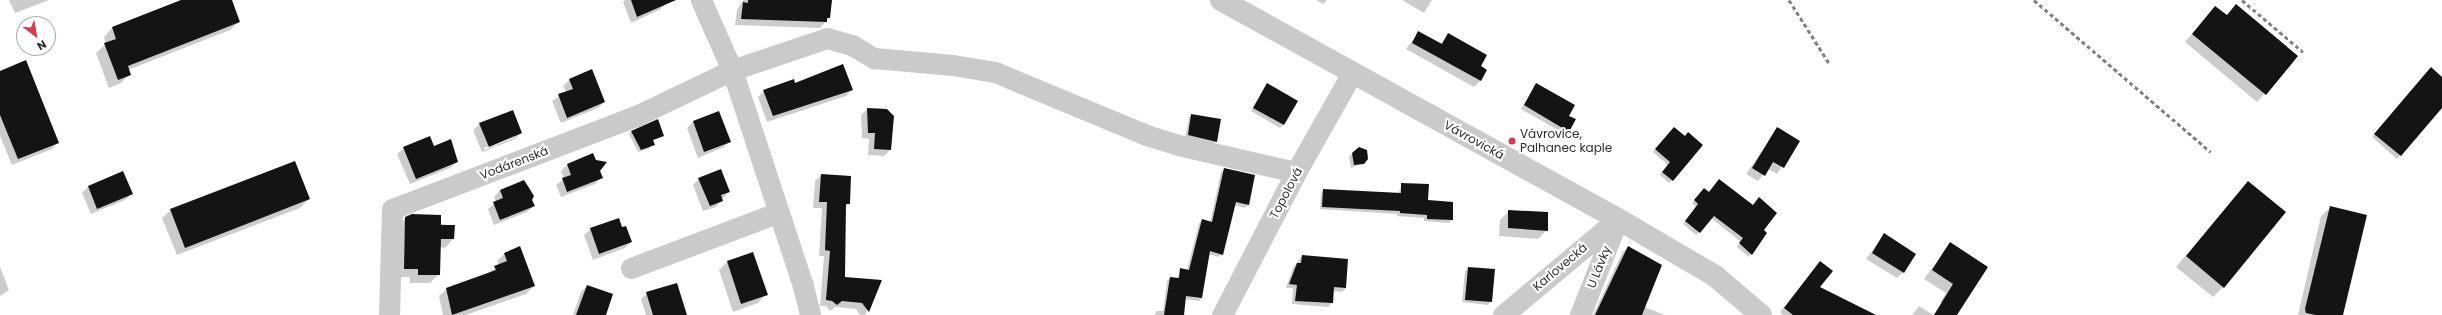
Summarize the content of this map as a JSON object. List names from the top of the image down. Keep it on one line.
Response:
{"streets":{"street":["Vávrovická","Vodárenská","Topolová","Karlovecká","U Lávky"]},"crossings":[["Vávrovická","Topolová"],["Vávrovická","Karlovecká"],["Vávrovická","U Lávky"],["Vodárenská","Topolová"],["Karlovecká","U Lávky"]],"places":["Vávrovice, Palhanec kaple"],"north":"bottom right"}
